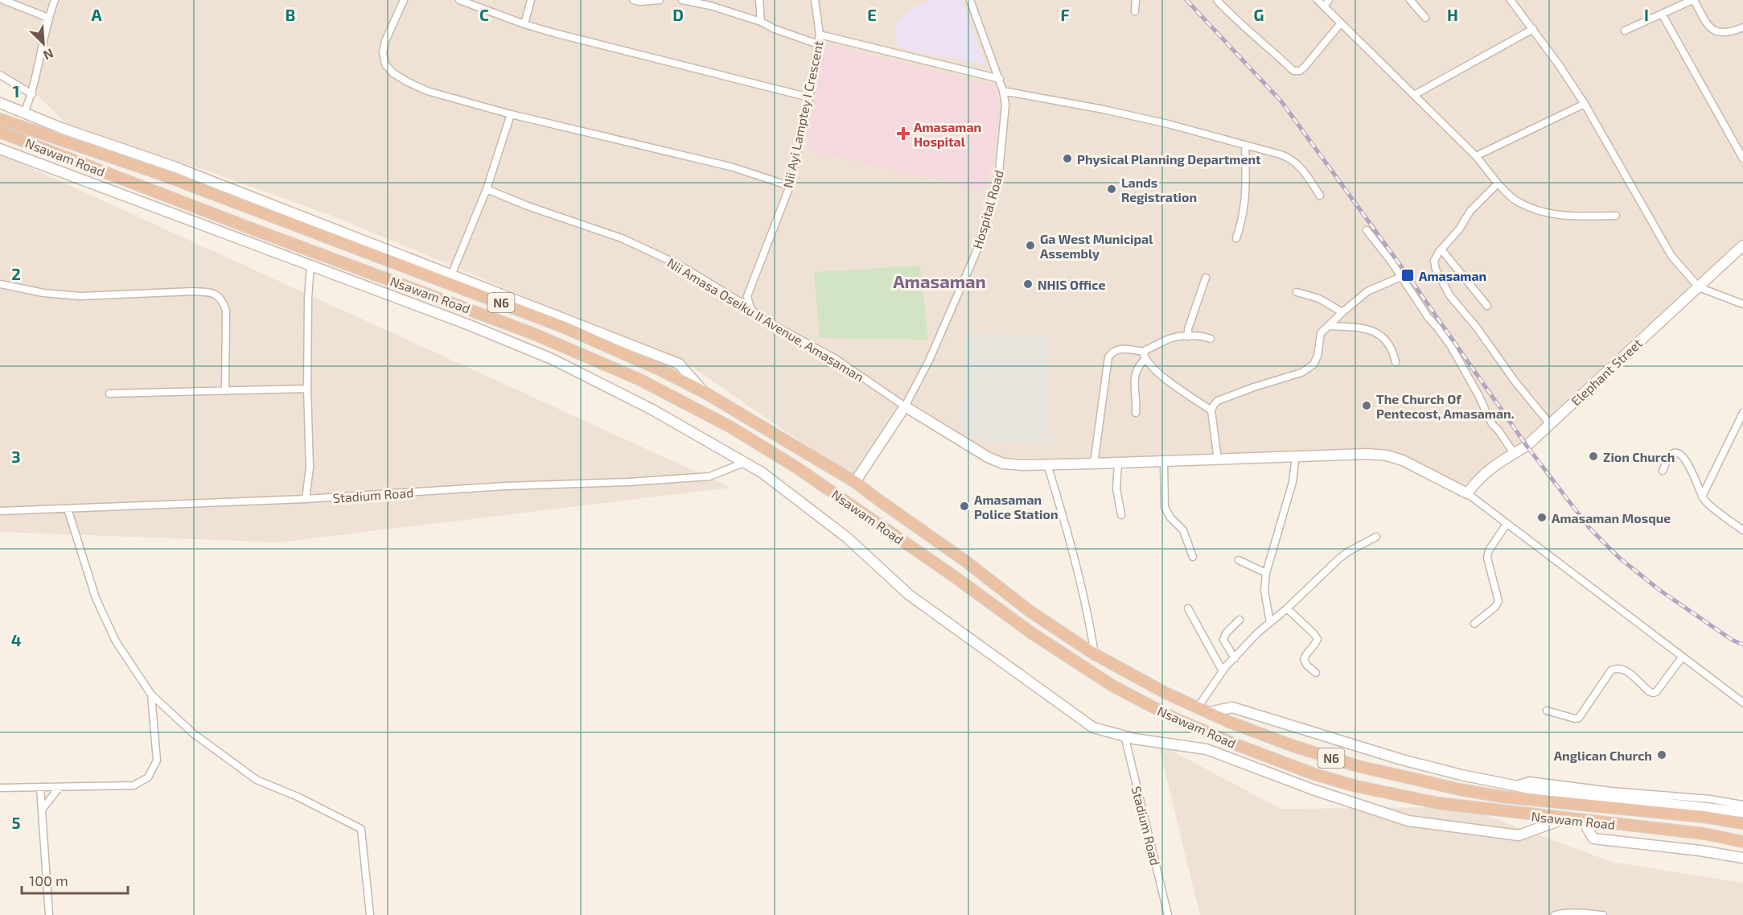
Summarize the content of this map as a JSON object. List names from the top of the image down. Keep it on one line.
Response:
{"streets":{"highway":["Nsawam Road","N6"],"main road":["Hospital Road","Elephant Street"],"street":["Nii Ayi Lamptey I Crescent","Nii Amasa Oseiku II Avenue, Amasaman","Stadium Road"]},"crossings":[["Nii Ayi Lamptey I Crescent","Nii Amasa Oseiku II Avenue, Amasaman"],["Nsawam Road","Hospital Road"],["Hospital Road","Nii Amasa Oseiku II Avenue, Amasaman"]],"districts":["Amasaman"],"places":{"health":["Amasaman Hospital"],"other":["Physical Planning Department","Lands Registration","Ga West Municipal Assembly","NHIS Office","The Church Of Pentecost, Amasaman.","Zion Church","Amasaman Police Station","Amasaman Mosque","Anglican Church"],"transit":["Amasaman"]},"scale_bar":"100 m","north":"bottom right","grid":{"columns":["A","B","C","D","E","F","G","H","I"],"rows":["1","2","3","4","5"]}}
